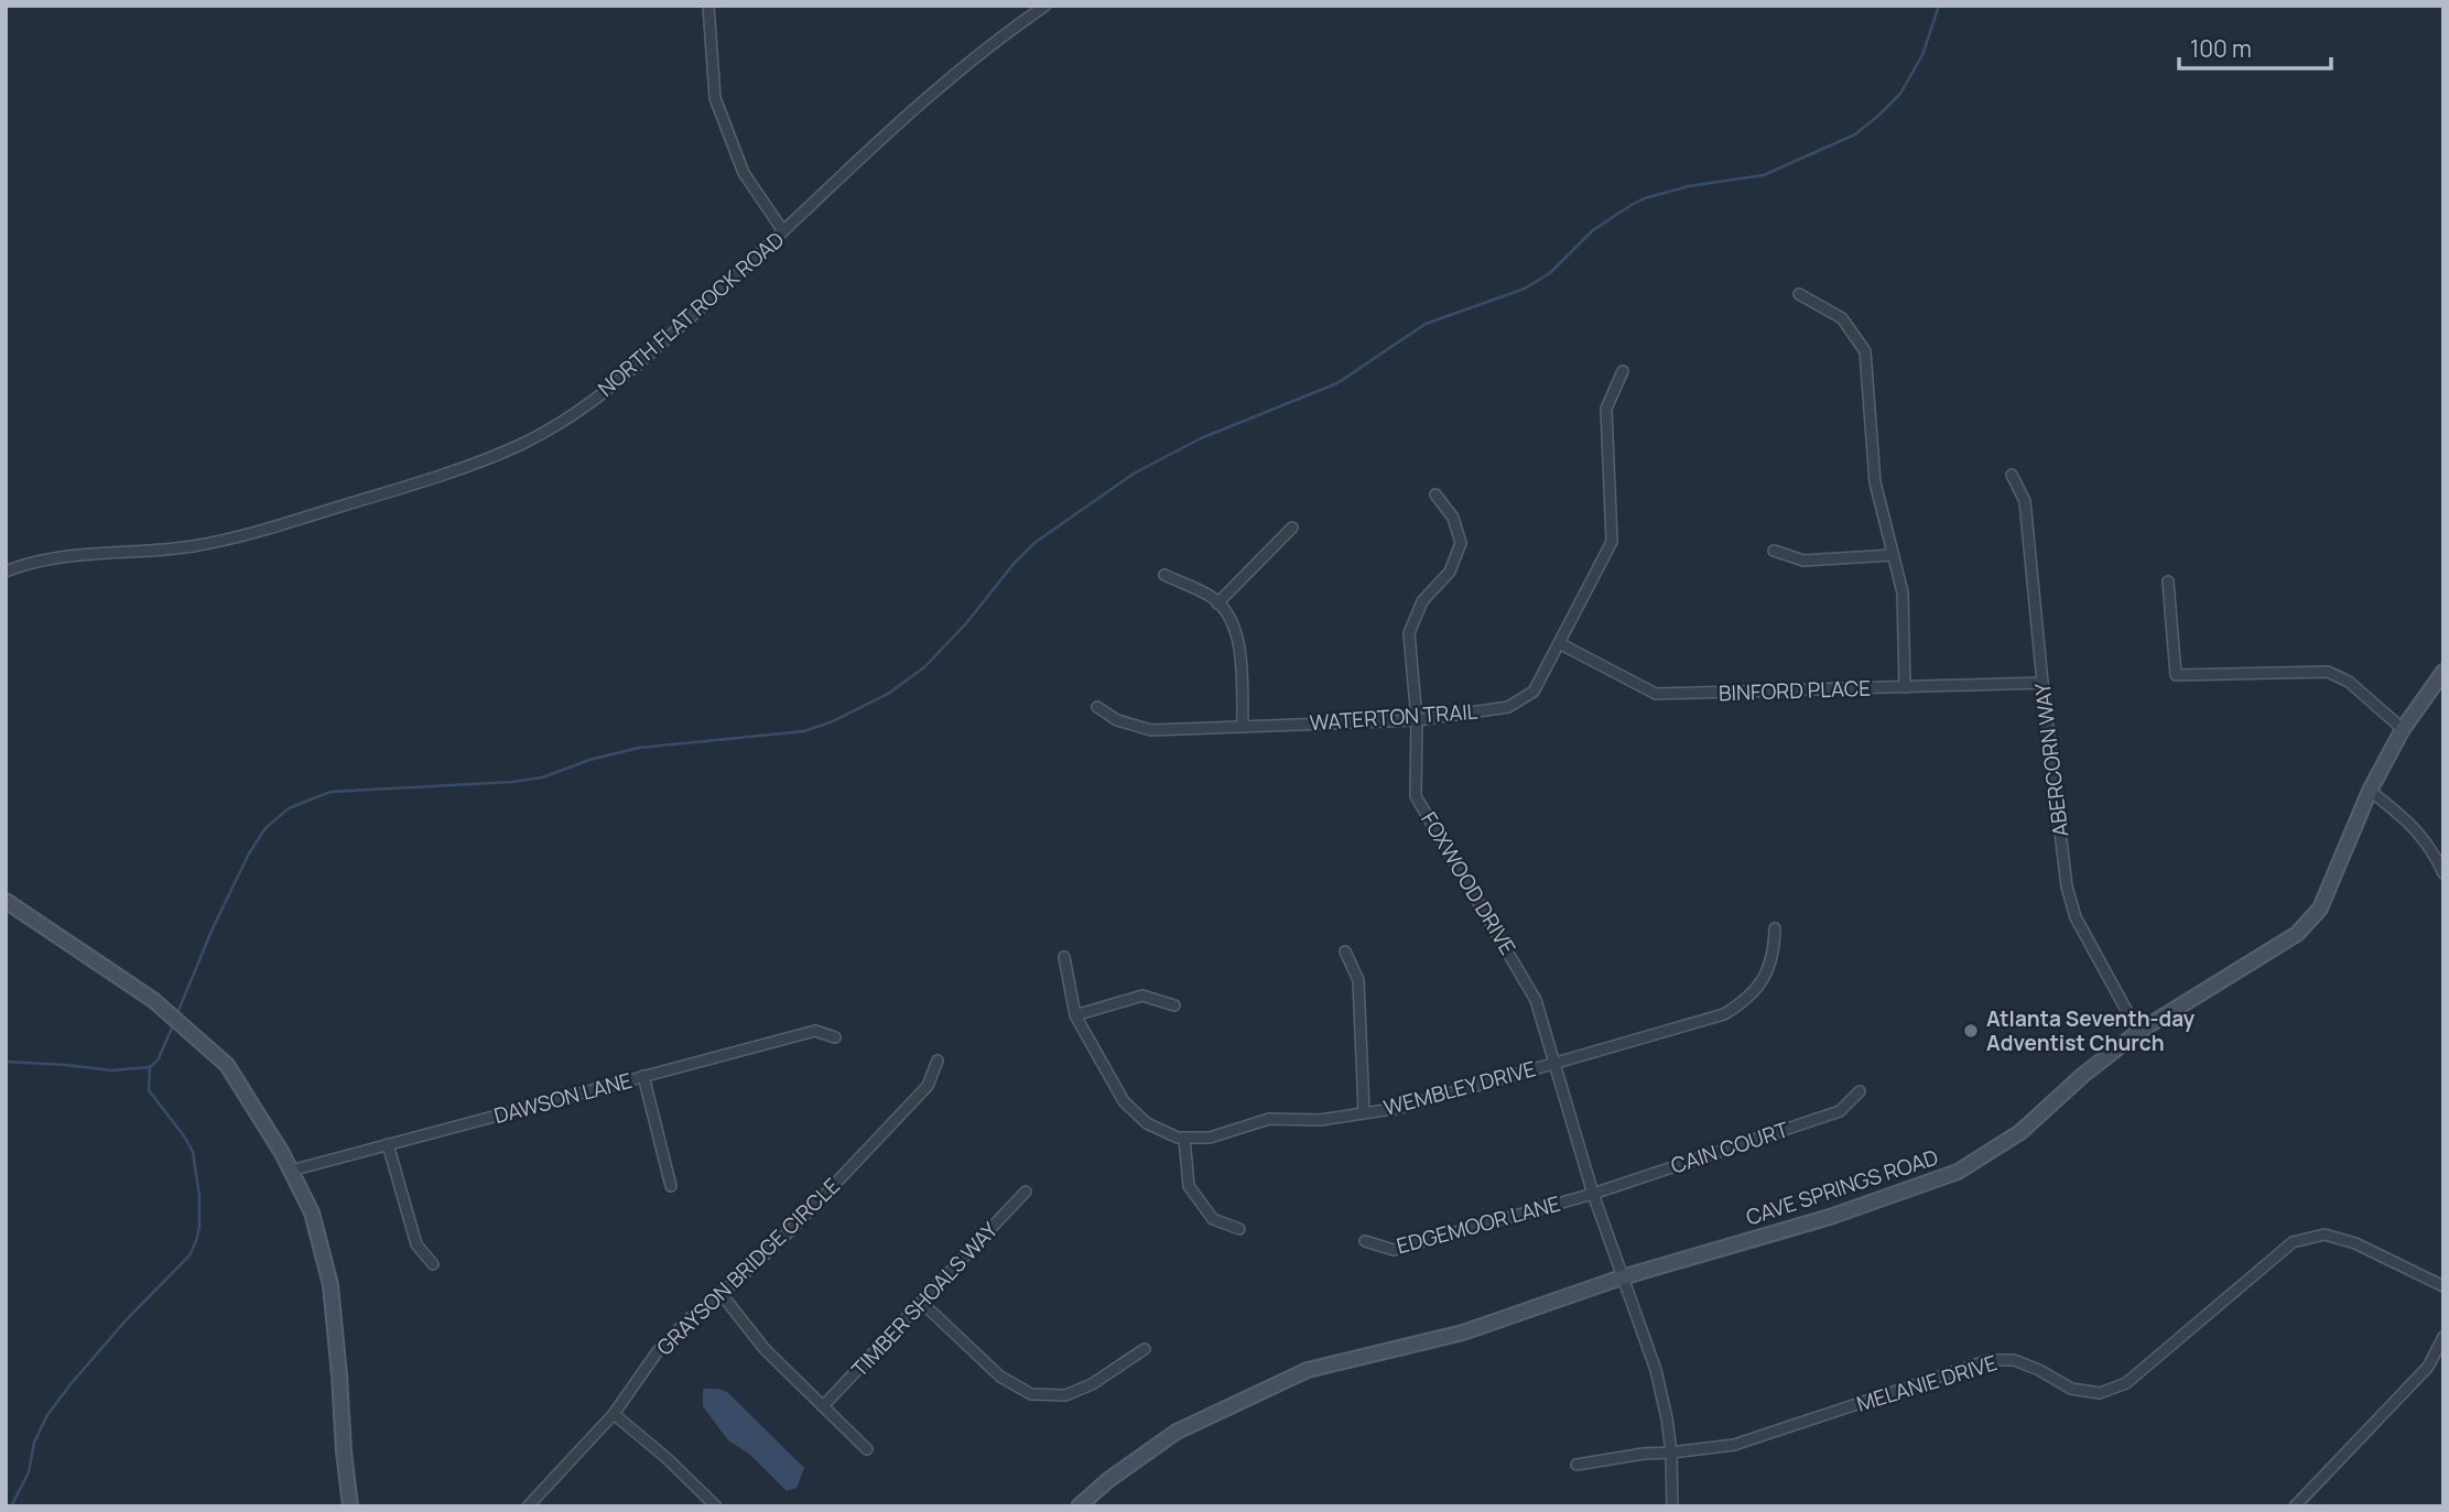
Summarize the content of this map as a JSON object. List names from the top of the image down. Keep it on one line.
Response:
{"streets":{"street":["NORTH FLAT ROCK ROAD","BINFORD PLACE","WATERTON TRAIL","ABERCORN WAY","FOXWOOD DRIVE","WEMBLEY DRIVE","DAWSON LANE","CAIN COURT","CAVE SPRINGS ROAD","EDGEMOOR LANE","GRAYSON BRIDGE CIRCLE","TIMBER SHOALS WAY","MELANIE DRIVE"]},"crossings":[["BINFORD PLACE","WATERTON TRAIL"],["BINFORD PLACE","ABERCORN WAY"],["WATERTON TRAIL","FOXWOOD DRIVE"],["ABERCORN WAY","CAVE SPRINGS ROAD"],["FOXWOOD DRIVE","WEMBLEY DRIVE"],["FOXWOOD DRIVE","CAIN COURT"],["FOXWOOD DRIVE","CAVE SPRINGS ROAD"],["FOXWOOD DRIVE","EDGEMOOR LANE"],["FOXWOOD DRIVE","MELANIE DRIVE"],["CAIN COURT","EDGEMOOR LANE"]],"places":["Atlanta Seventh-day Adventist Church"],"scale_bar":"100 m"}
